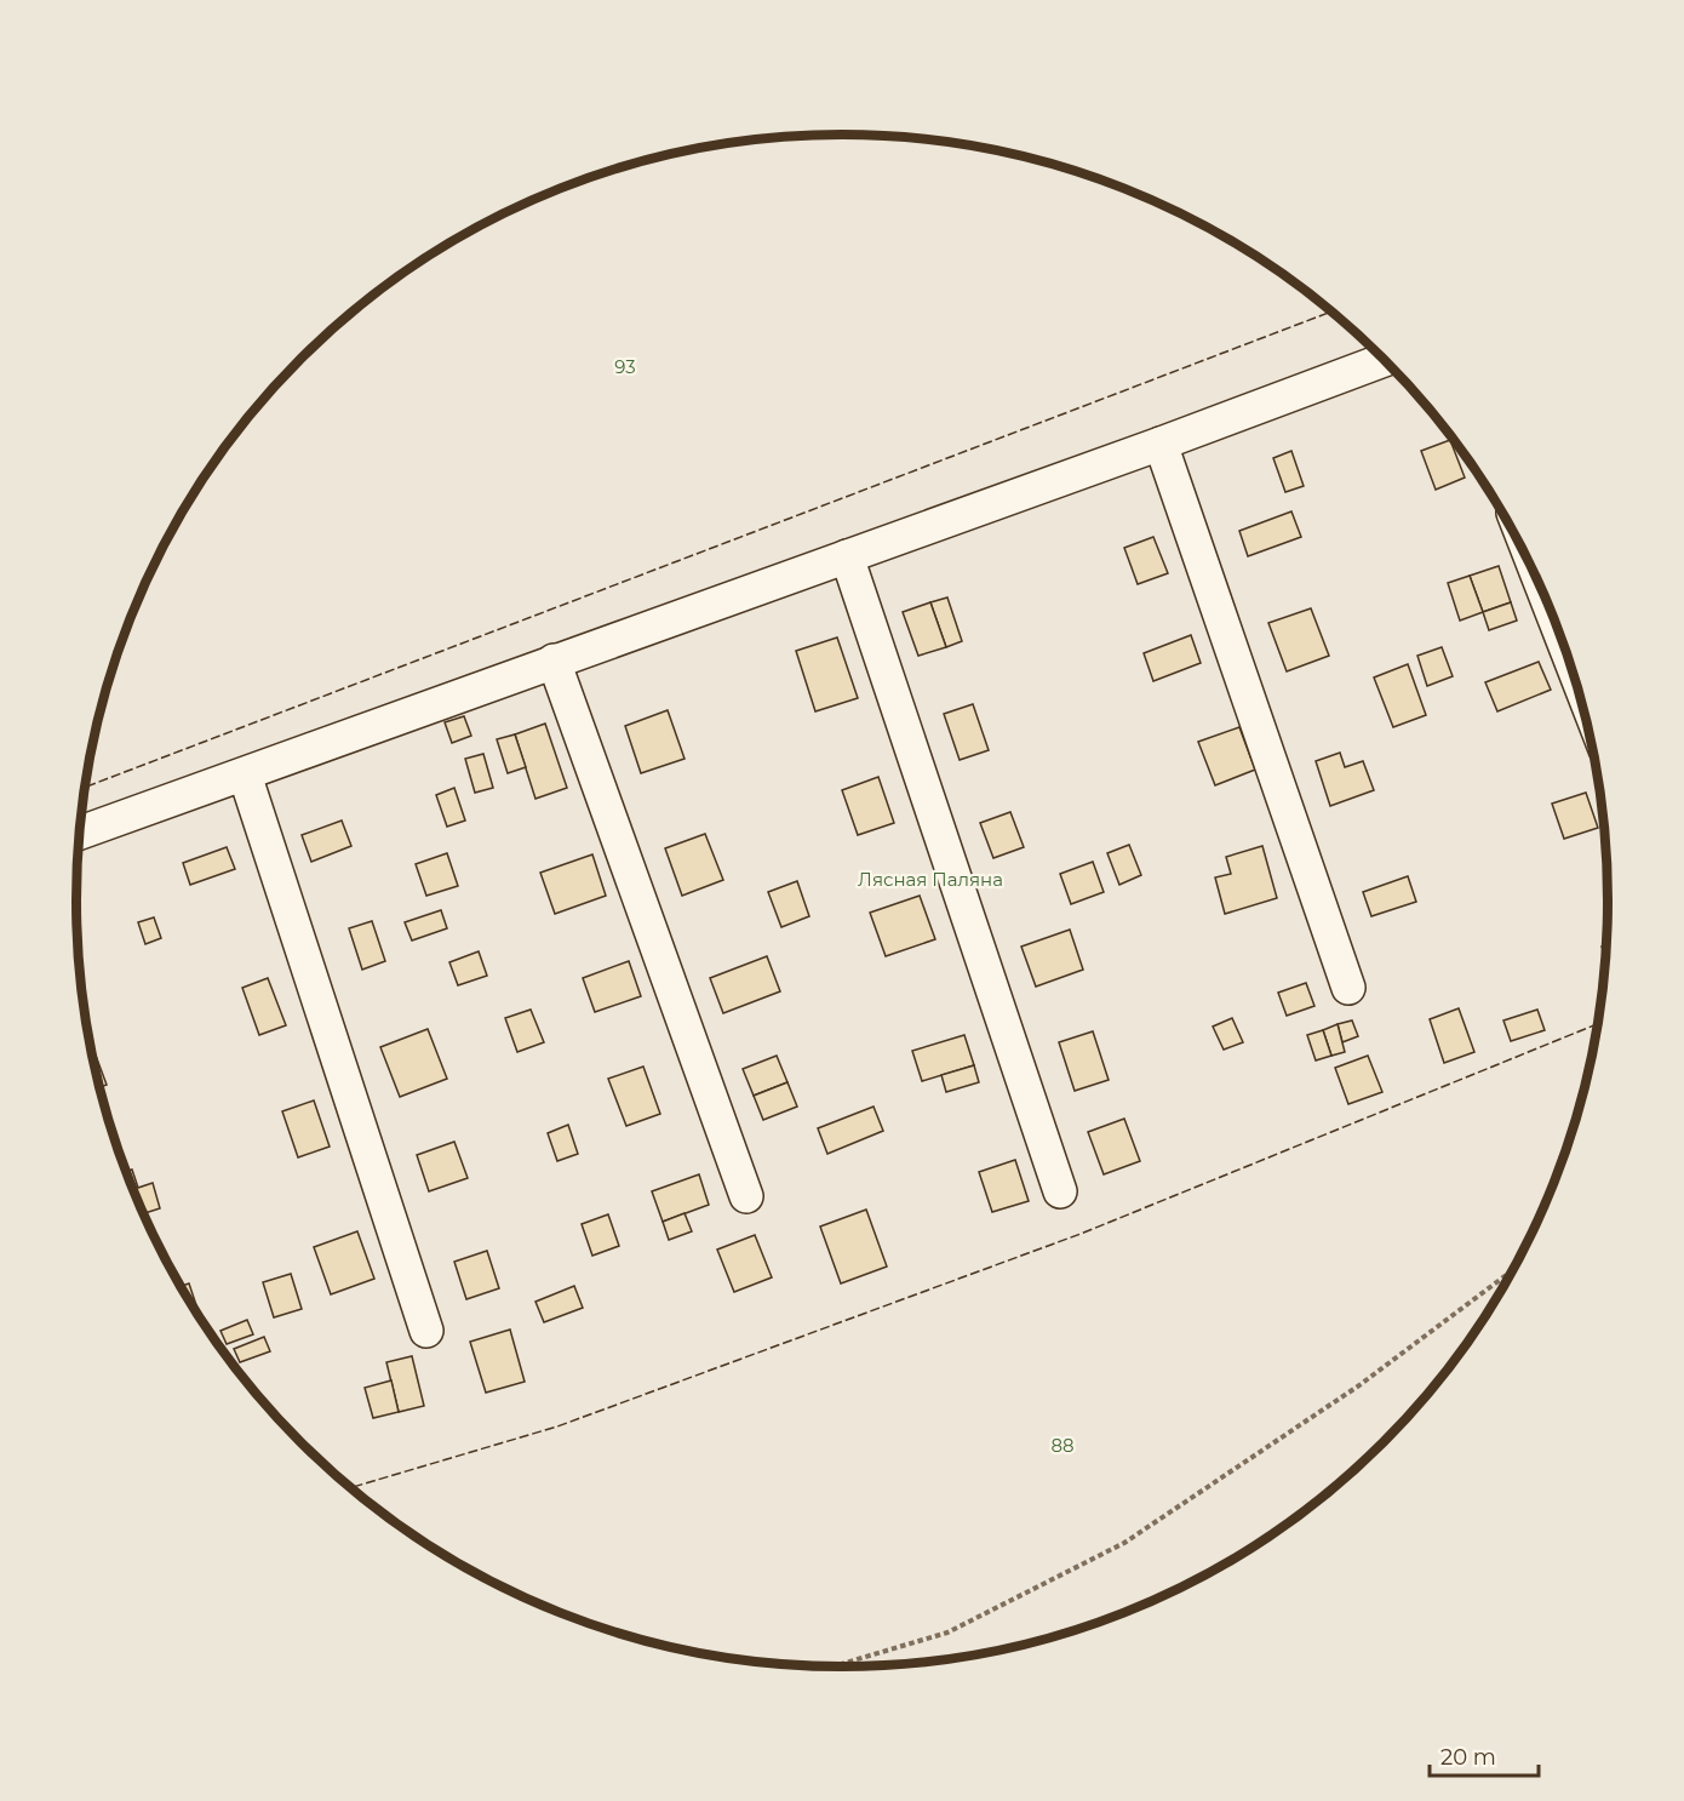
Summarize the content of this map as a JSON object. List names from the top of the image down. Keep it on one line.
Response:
{"parks":["93","Лясная Паляна","88"],"scale_bar":"20 m"}
